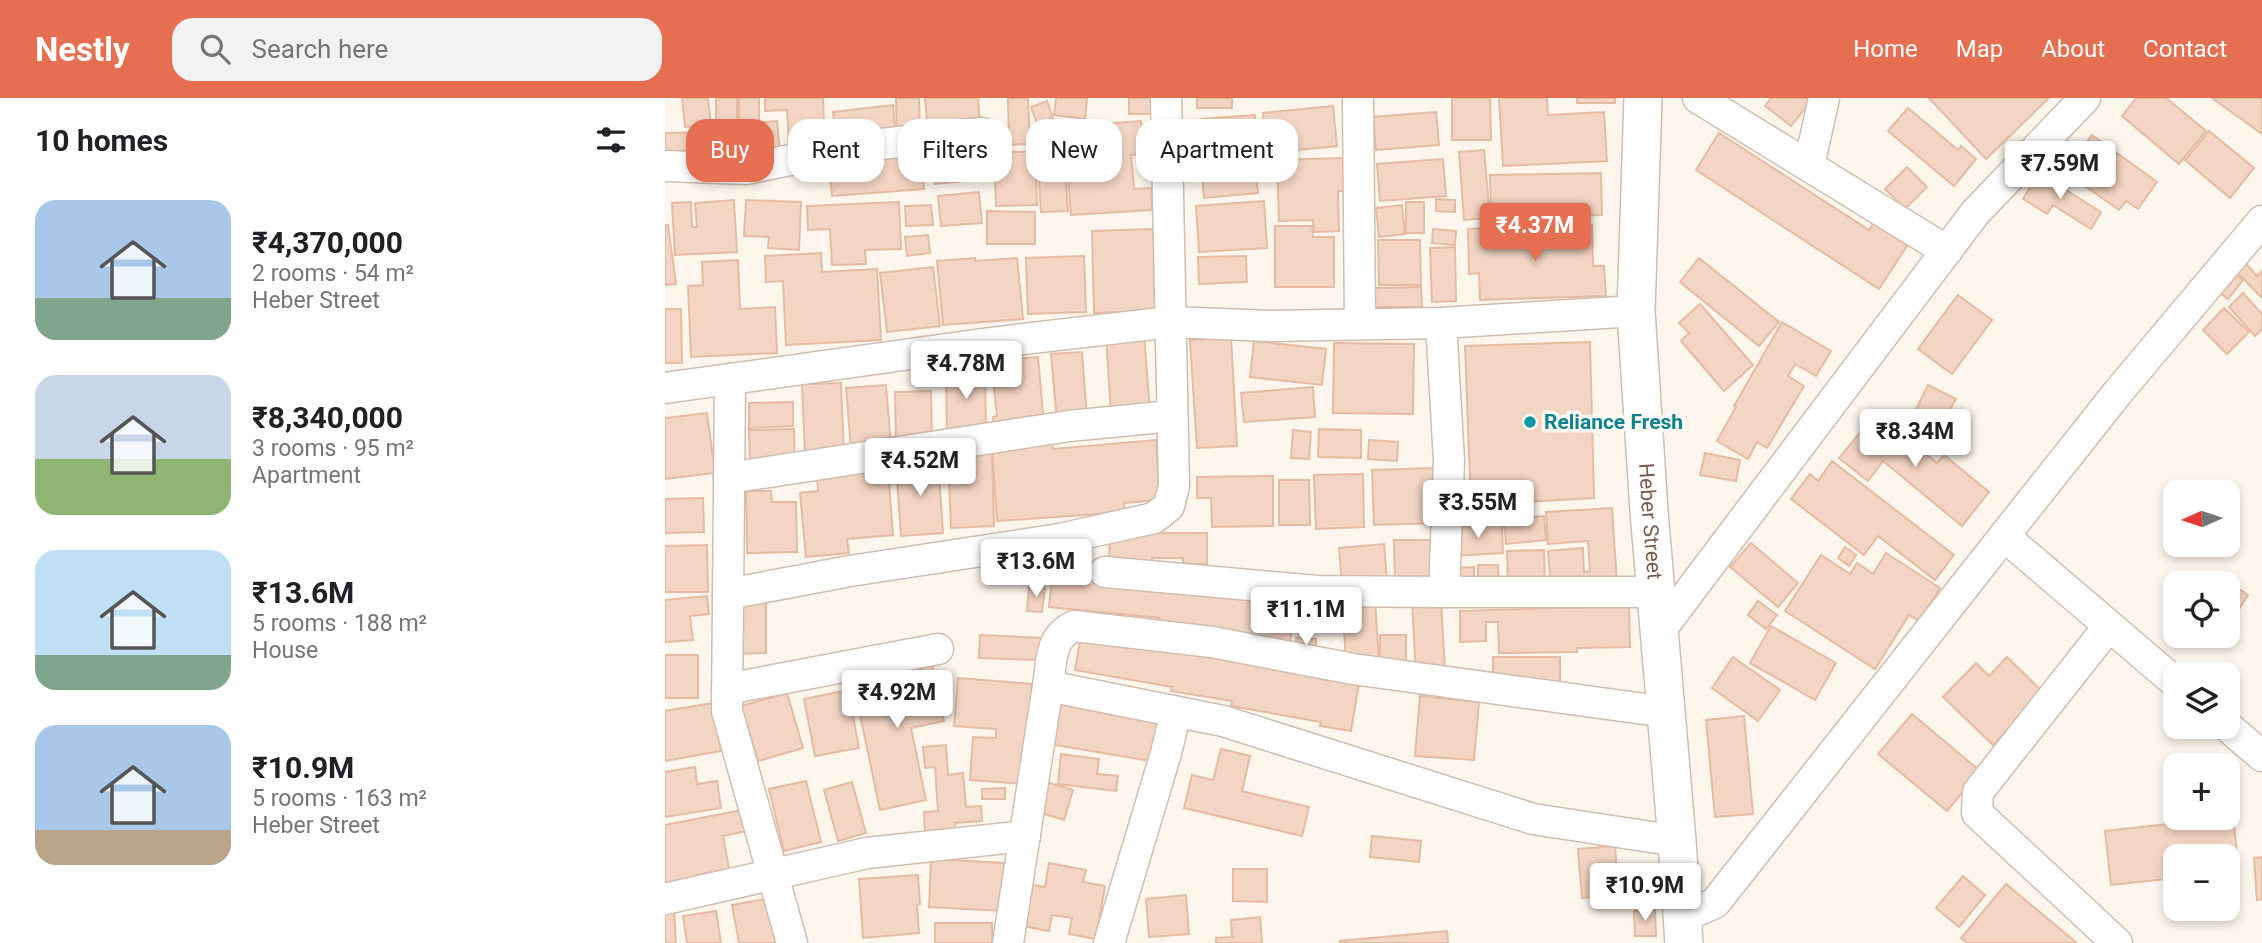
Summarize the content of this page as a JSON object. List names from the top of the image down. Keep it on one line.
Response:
{"streets":{"street":["Heber Street"]},"places":["Reliance Fresh"],"north":"left","page":{"header":"Nestly","search":"Search here","nav":["Home","Map","About","Contact"],"heading":"10 homes","chip":["Buy","Rent","Filters","New","Apartment"],"price":["₹7.59M","₹4.37M","₹4.78M","₹8.34M","₹4.52M","₹3.55M","₹13.6M","₹11.1M","₹4.92M","₹10.9M"],"list":[{"name":"₹4,370,000","note":"2 rooms · 54 m² · Heber Street"},{"name":"₹8,340,000","note":"3 rooms · 95 m² · Apartment"},{"name":"₹13.6M","note":"5 rooms · 188 m² · House"},{"name":"₹10.9M","note":"5 rooms · 163 m² · Heber Street"}],"map_buttons":["+","−"]}}
